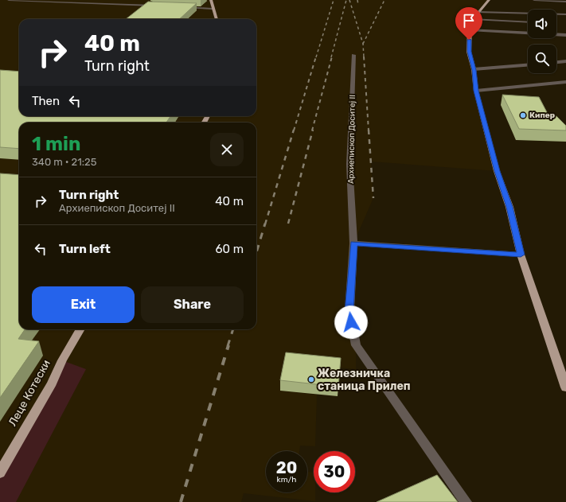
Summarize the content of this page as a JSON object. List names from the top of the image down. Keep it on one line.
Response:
{"streets":{"main road":["Леце Котески"],"street":["Архиепископ Доситеј II"]},"places":["Кипер","Железничка станица Прилеп"],"page":{"turn":["40 m","Turn right"],"then":"Then","heading":["1 min","340 m · 21:25"],"list":[{"name":"Turn right","note":"Архиепископ Доситеј II","value":"40 m"},{"name":"Turn left","value":"60 m"}],"buttons":["Exit","Share"],"speed":"20 km/h","limit":"30"}}
